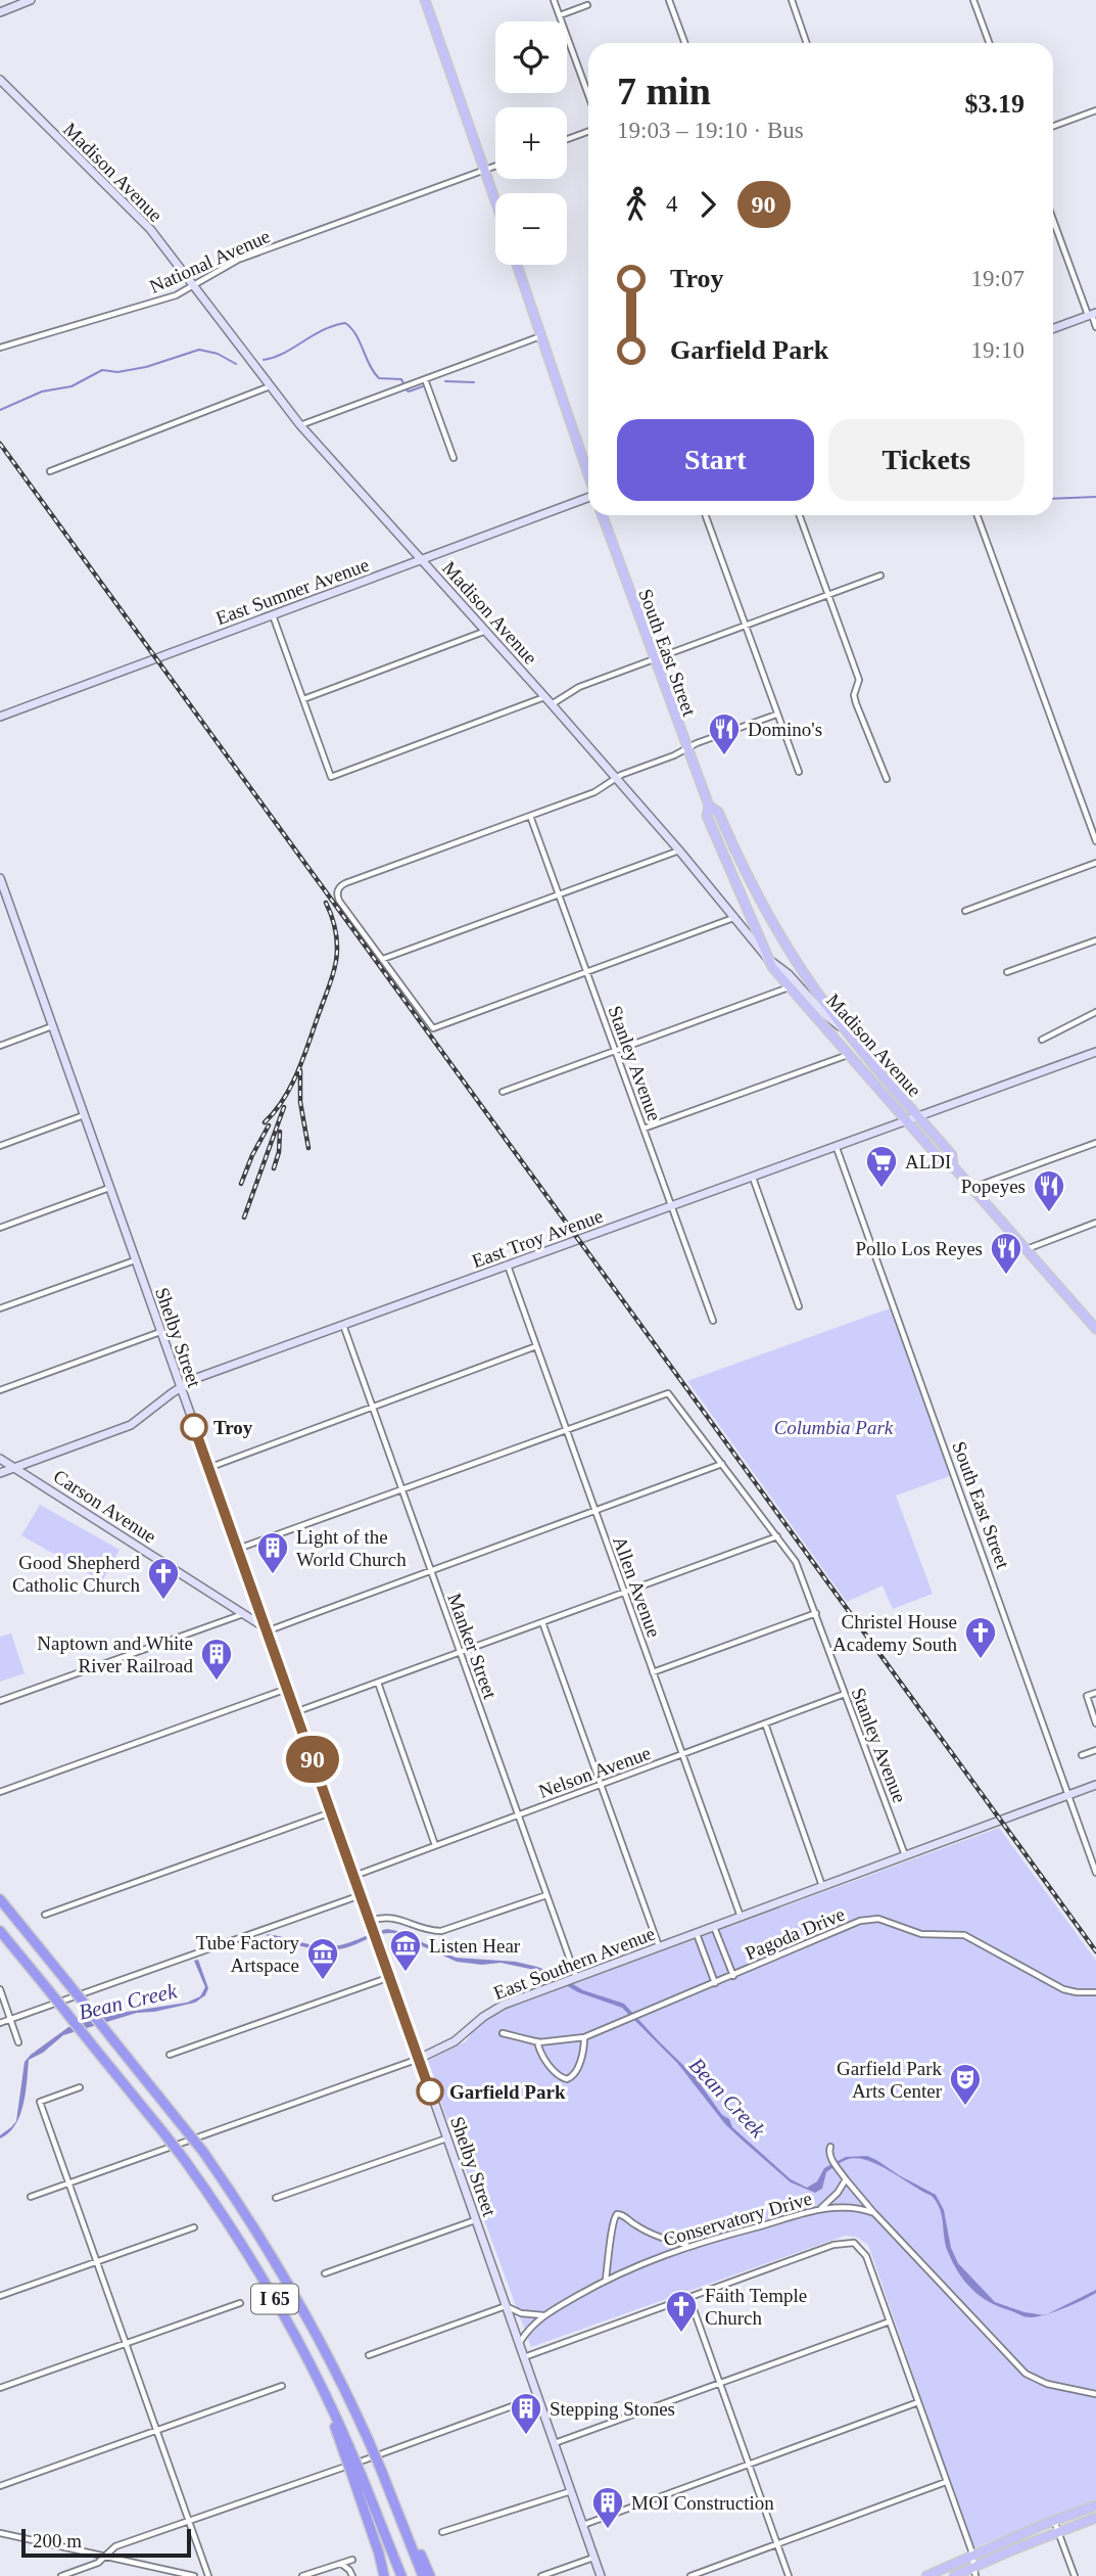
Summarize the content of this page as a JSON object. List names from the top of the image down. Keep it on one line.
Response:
{"streets":{"highway":["I 65"],"main road":["Madison Avenue","East Sumner Avenue","South East Street","East Troy Avenue","Shelby Street","Carson Avenue","East Southern Avenue"],"street":["National Avenue","Stanley Avenue","Allen Avenue","Manker Street","Nelson Avenue","Pagoda Drive","Conservatory Drive"]},"crossings":[["Madison Avenue","National Avenue"],["Madison Avenue","East Sumner Avenue"],["Madison Avenue","South East Street"],["Madison Avenue","East Troy Avenue"],["South East Street","East Troy Avenue"],["South East Street","East Southern Avenue"],["Stanley Avenue","East Troy Avenue"],["Stanley Avenue","Allen Avenue"],["Stanley Avenue","Nelson Avenue"],["Stanley Avenue","East Southern Avenue"],["East Troy Avenue","Shelby Street"],["East Troy Avenue","Carson Avenue"],["East Troy Avenue","Allen Avenue"],["East Troy Avenue","Manker Street"],["Shelby Street","Carson Avenue"],["Shelby Street","Nelson Avenue"],["Shelby Street","East Southern Avenue"],["Shelby Street","Conservatory Drive"],["Allen Avenue","Nelson Avenue"],["Allen Avenue","East Southern Avenue"],["Manker Street","Nelson Avenue"],["Manker Street","East Southern Avenue"]],"water":["Bean Creek"],"parks":["Columbia Park"],"places":{"restaurant":["Domino's","Popeyes","Pollo Los Reyes"],"supermarket":["ALDI"],"other":["Troy","Garfield Park"],"building":["Light of the World Church","Naptown and White River Railroad","Stepping Stones","MOI Construction"],"church":["Good Shepherd Catholic Church","Christel House Academy South","Faith Temple Church"],"museum":["Listen Hear","Tube Factory Artspace"],"theatre":["Garfield Park Arts Center"]},"lines":["bus line 90"],"scale_bar":"200 m","page":{"on_map":"90","map_buttons":["+","−"],"heading":["7 min","19:03 – 19:10 · Bus","$3.19"],"legs":["4","90"],"list":[{"name":"Troy","value":"19:07"},{"name":"Garfield Park","value":"19:10"}],"buttons":["Start","Tickets"],"scale":"200 m"}}
